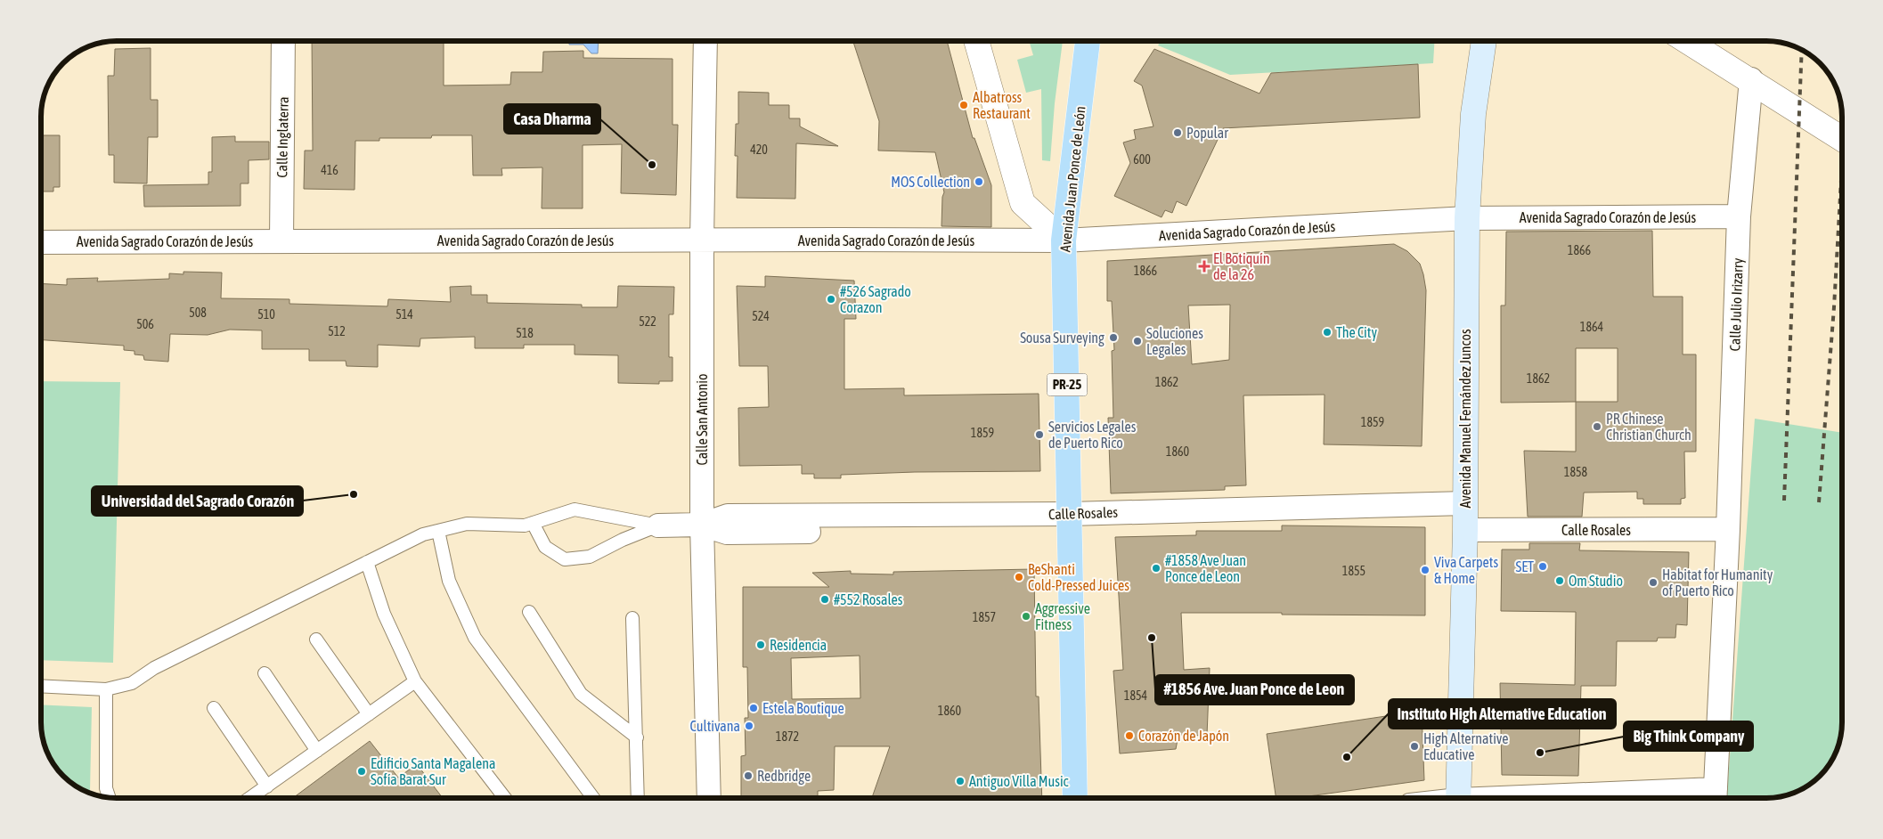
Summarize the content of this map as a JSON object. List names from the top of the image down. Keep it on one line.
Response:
{"streets":{"main road":["Avenida Juan Ponce de León","PR-25","Avenida Manuel Fernández Juncos"],"street":["Calle Inglaterra","Avenida Sagrado Corazón de Jesús","Calle Julio Irizarry","Calle San Antonio","Calle Rosales"]},"crossings":[["Calle Inglaterra","Avenida Sagrado Corazón de Jesús"],["Avenida Juan Ponce de León","Avenida Sagrado Corazón de Jesús"],["Avenida Juan Ponce de León","Calle Rosales"],["Avenida Sagrado Corazón de Jesús","Calle Julio Irizarry"],["Avenida Sagrado Corazón de Jesús","Avenida Manuel Fernández Juncos"],["Avenida Sagrado Corazón de Jesús","Calle San Antonio"],["Calle Julio Irizarry","Calle Rosales"],["Avenida Manuel Fernández Juncos","Calle Rosales"],["Calle San Antonio","Calle Rosales"]],"places":{"other":["Albatross Restaurant","Popular","Casa Dharma","MOS Collection","#526 Sagrado Corazon","The City","Sousa Surveying","Soluciones Legales","PR Chinese Christian Church","Servicios Legales de Puerto Rico","Universidad del Sagrado Corazón","SET","#1858 Ave Juan Ponce de Leon","Viva Carpets & Home","BeShanti Cold-Pressed Juices","Om Studio","Habitat for Humanity of Puerto Rico","#552 Rosales","Aggressive Fitness","#1856 Ave. Juan Ponce de Leon","Residencia","Estela Boutique","Cultivana","Corazón de Japón","High Alternative Educative","Big Think Company","Instituto High Alternative Education","Edificio Santa Magalena Sofía Barat Sur","Redbridge","Antiguo Villa Music"],"health":["El Botiquín de la 26"]},"house_numbers":["420","600","416","1866","1866","508","510","514","524","522","506","1864","512","518","1862","1862","1859","1859","1860","1858","1855","1857","1854","1860","1872"]}
